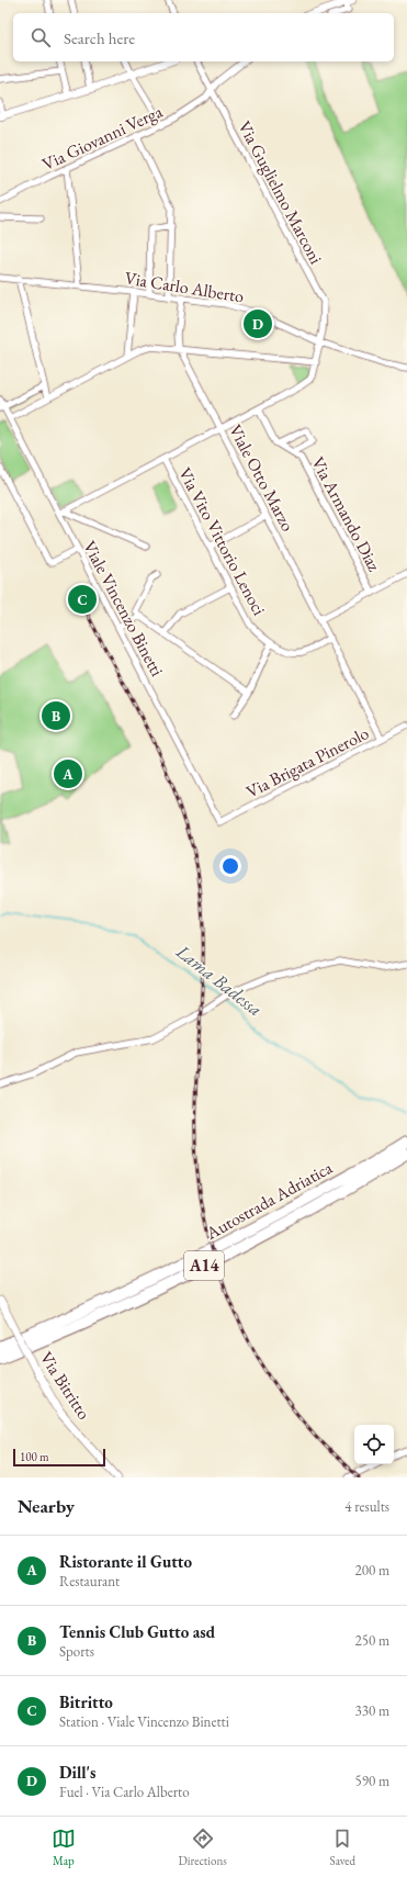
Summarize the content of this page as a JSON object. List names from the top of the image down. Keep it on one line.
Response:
{"streets":{"highway":["Autostrada Adriatica","A14"],"main road":["Via Bitritto"],"street":["Via Giovanni Verga","Via Guglielmo Marconi","Via Carlo Alberto","Viale Otto Marzo","Via Armando Diaz","Via Vito Vittorio Lenoci","Viale Vincenzo Binetti","Via Brigata Pinerolo"]},"crossings":[["Via Giovanni Verga","Via Guglielmo Marconi"],["Via Guglielmo Marconi","Via Carlo Alberto"],["Via Guglielmo Marconi","Viale Otto Marzo"],["Via Guglielmo Marconi","Via Armando Diaz"],["Via Guglielmo Marconi","Via Vito Vittorio Lenoci"],["Via Guglielmo Marconi","Viale Vincenzo Binetti"],["Viale Otto Marzo","Via Vito Vittorio Lenoci"],["Viale Otto Marzo","Via Brigata Pinerolo"],["Viale Vincenzo Binetti","Via Brigata Pinerolo"]],"water":["Lama Badessa"],"scale_bar":"100 m","page":{"search":"Search here","pins":["D","C","B","A"],"scale":"100 m","heading":["Nearby","4 results"],"list":[{"mark":"A","name":"Ristorante il Gutto","note":"Restaurant","value":"200 m"},{"mark":"B","name":"Tennis Club Gutto asd","note":"Sports","value":"250 m"},{"mark":"C","name":"Bitritto","note":"Station · Viale Vincenzo Binetti","value":"330 m"},{"mark":"D","name":"Dill's","note":"Fuel · Via Carlo Alberto","value":"590 m"}],"nav":["Map","Directions","Saved"]}}
